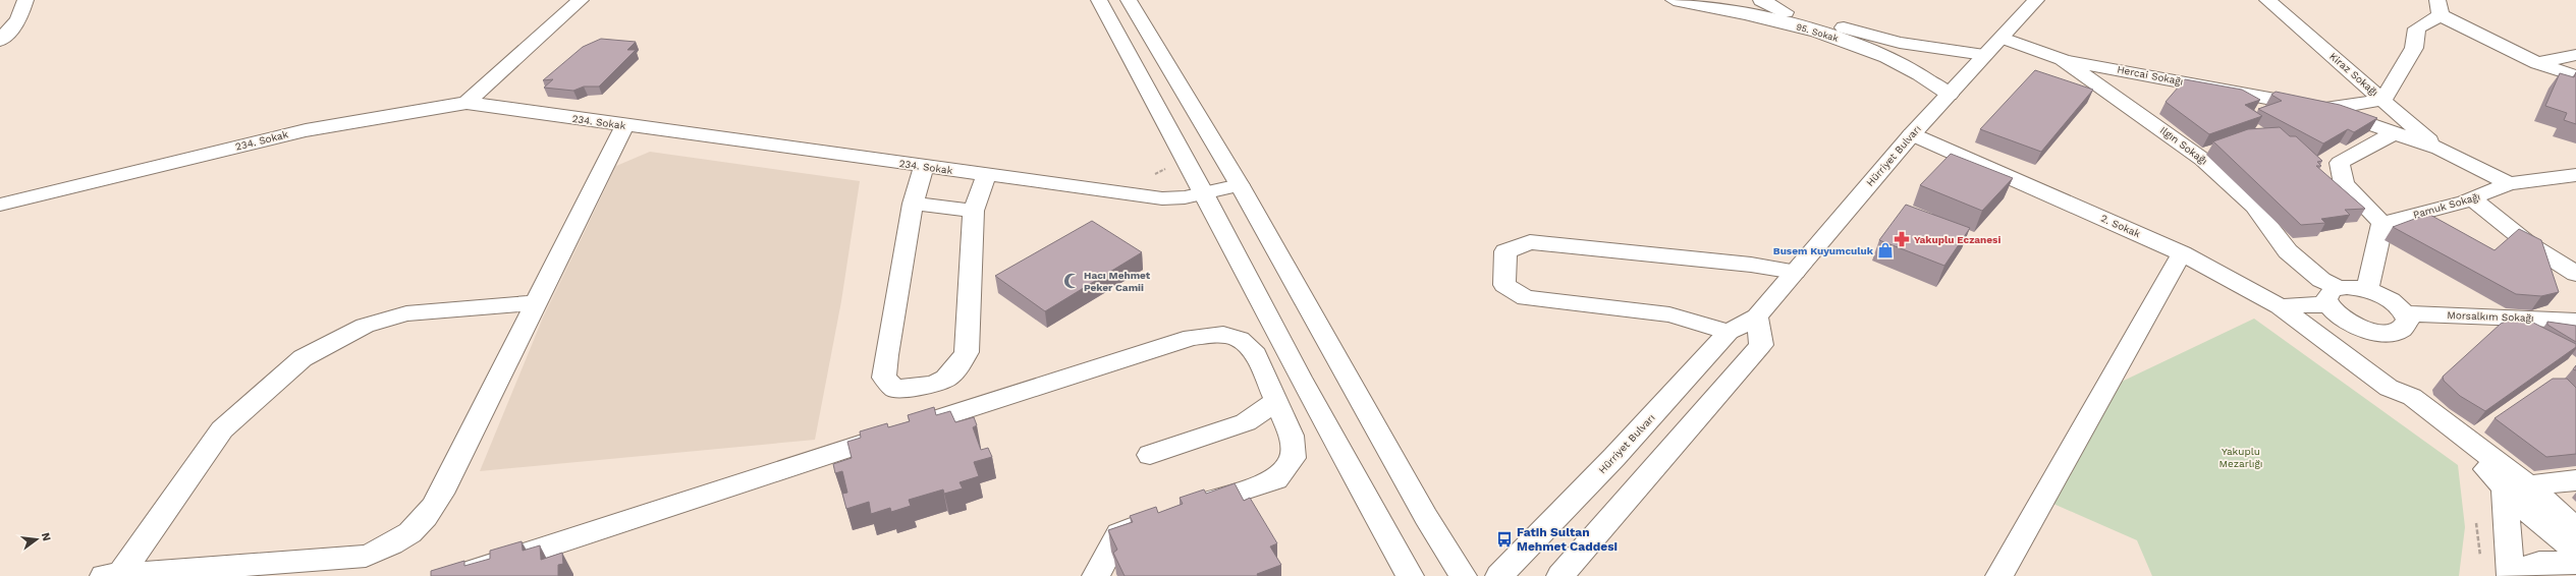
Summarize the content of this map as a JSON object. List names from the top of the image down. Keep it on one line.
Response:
{"streets":{"street":["95. Sokak","Kiraz Sokağı","Hercai Sokağı","234. Sokak","Ilgın Sokağı","Hürriyet Bulvarı","Pamuk Sokağı","2. Sokak","Morsalkım Sokağı"]},"crossings":[["95. Sokak","Hürriyet Bulvarı"],["Kiraz Sokağı","Hercai Sokağı"],["Hercai Sokağı","Ilgın Sokağı"],["Ilgın Sokağı","Hürriyet Bulvarı"],["Hürriyet Bulvarı","2. Sokak"]],"parks":["Yakuplu Mezarlığı"],"places":{"pharmacy":["Yakuplu Eczanesi"],"shop":["Busem Kuyumculuk"],"mosque":["Hacı Mehmet Peker Camii"],"bus stop":["Fatih Sultan Mehmet Caddesi"]},"north":"right"}
